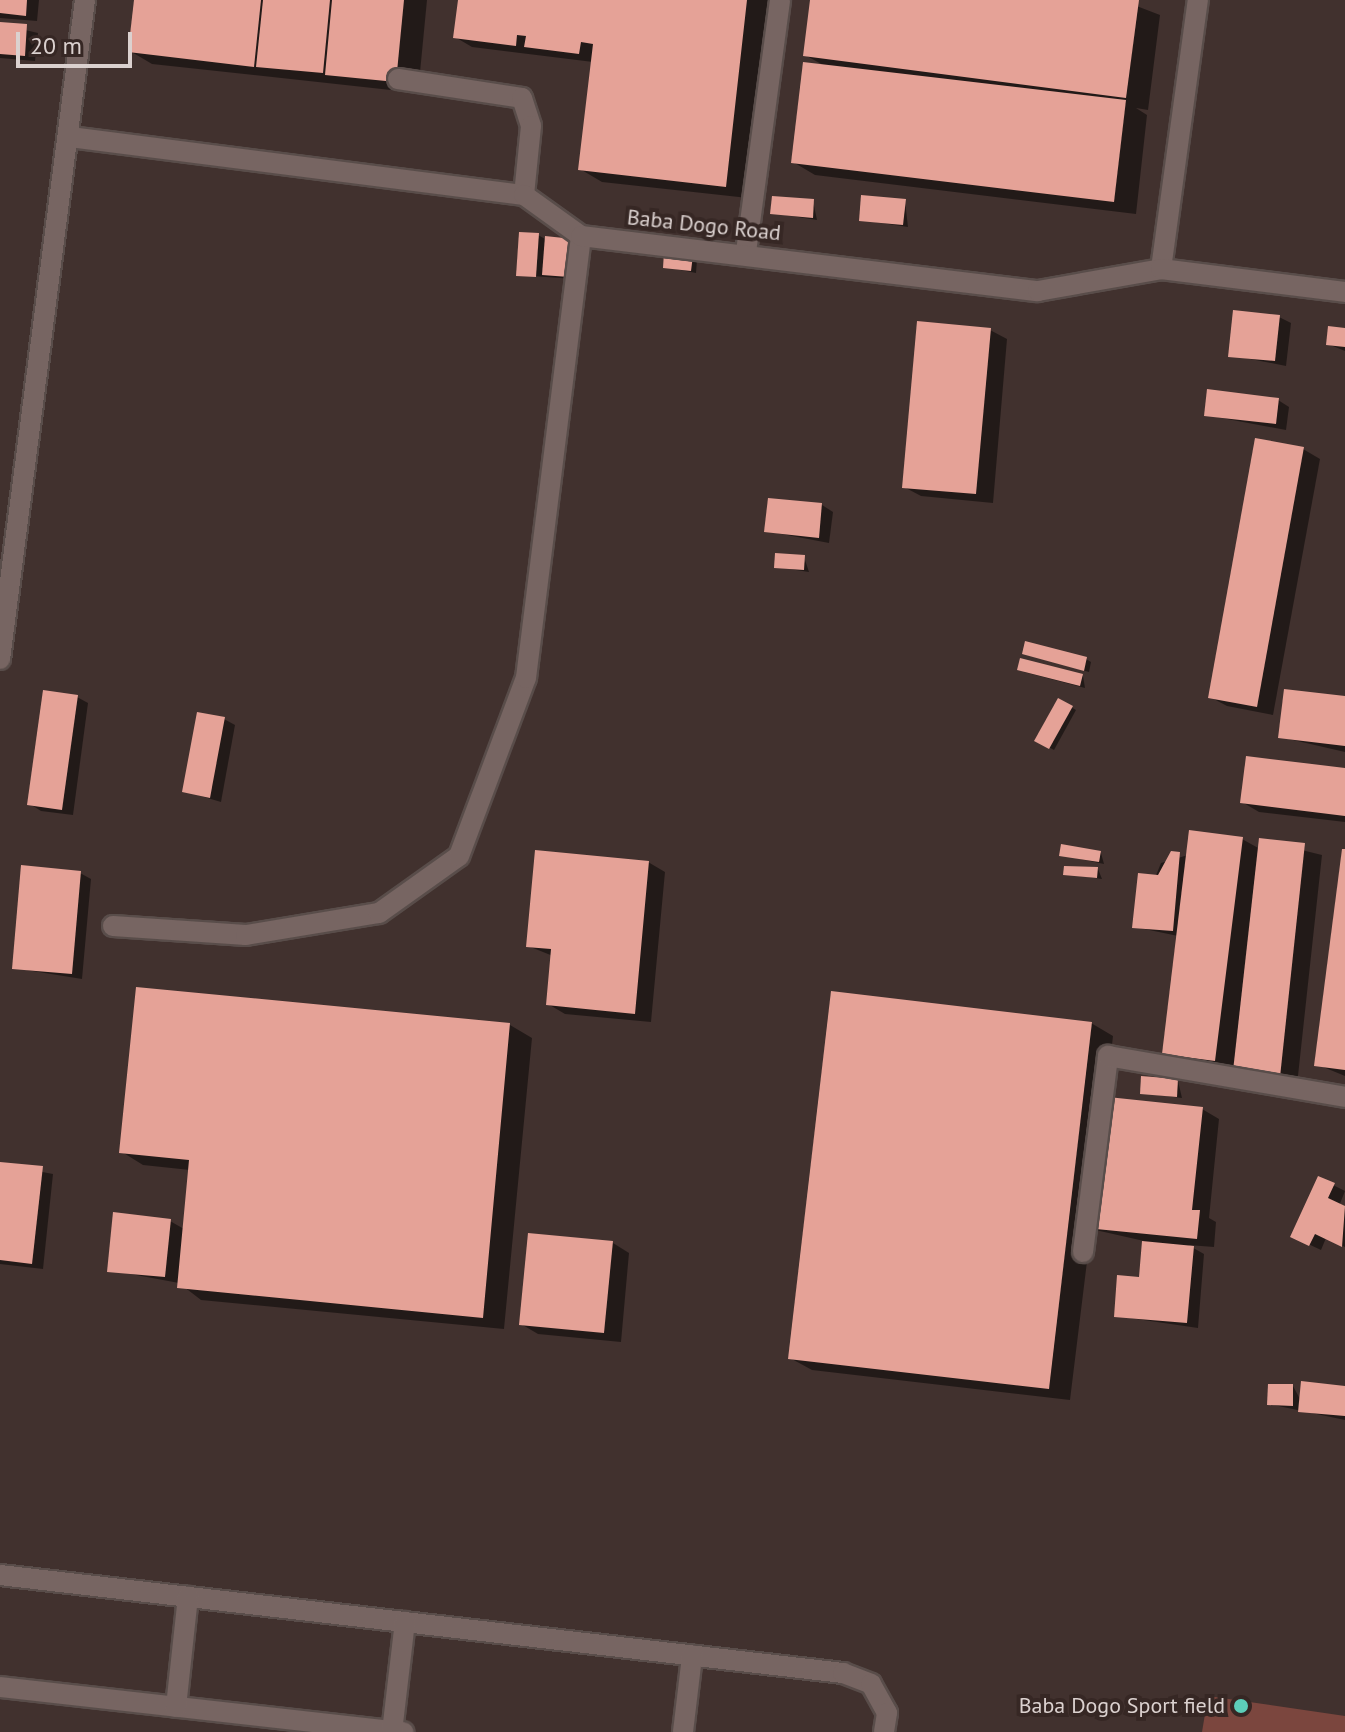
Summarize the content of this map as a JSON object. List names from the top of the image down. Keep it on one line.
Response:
{"streets":{"street":["Baba Dogo Road"]},"places":["Baba Dogo Sport field"],"scale_bar":"20 m"}
